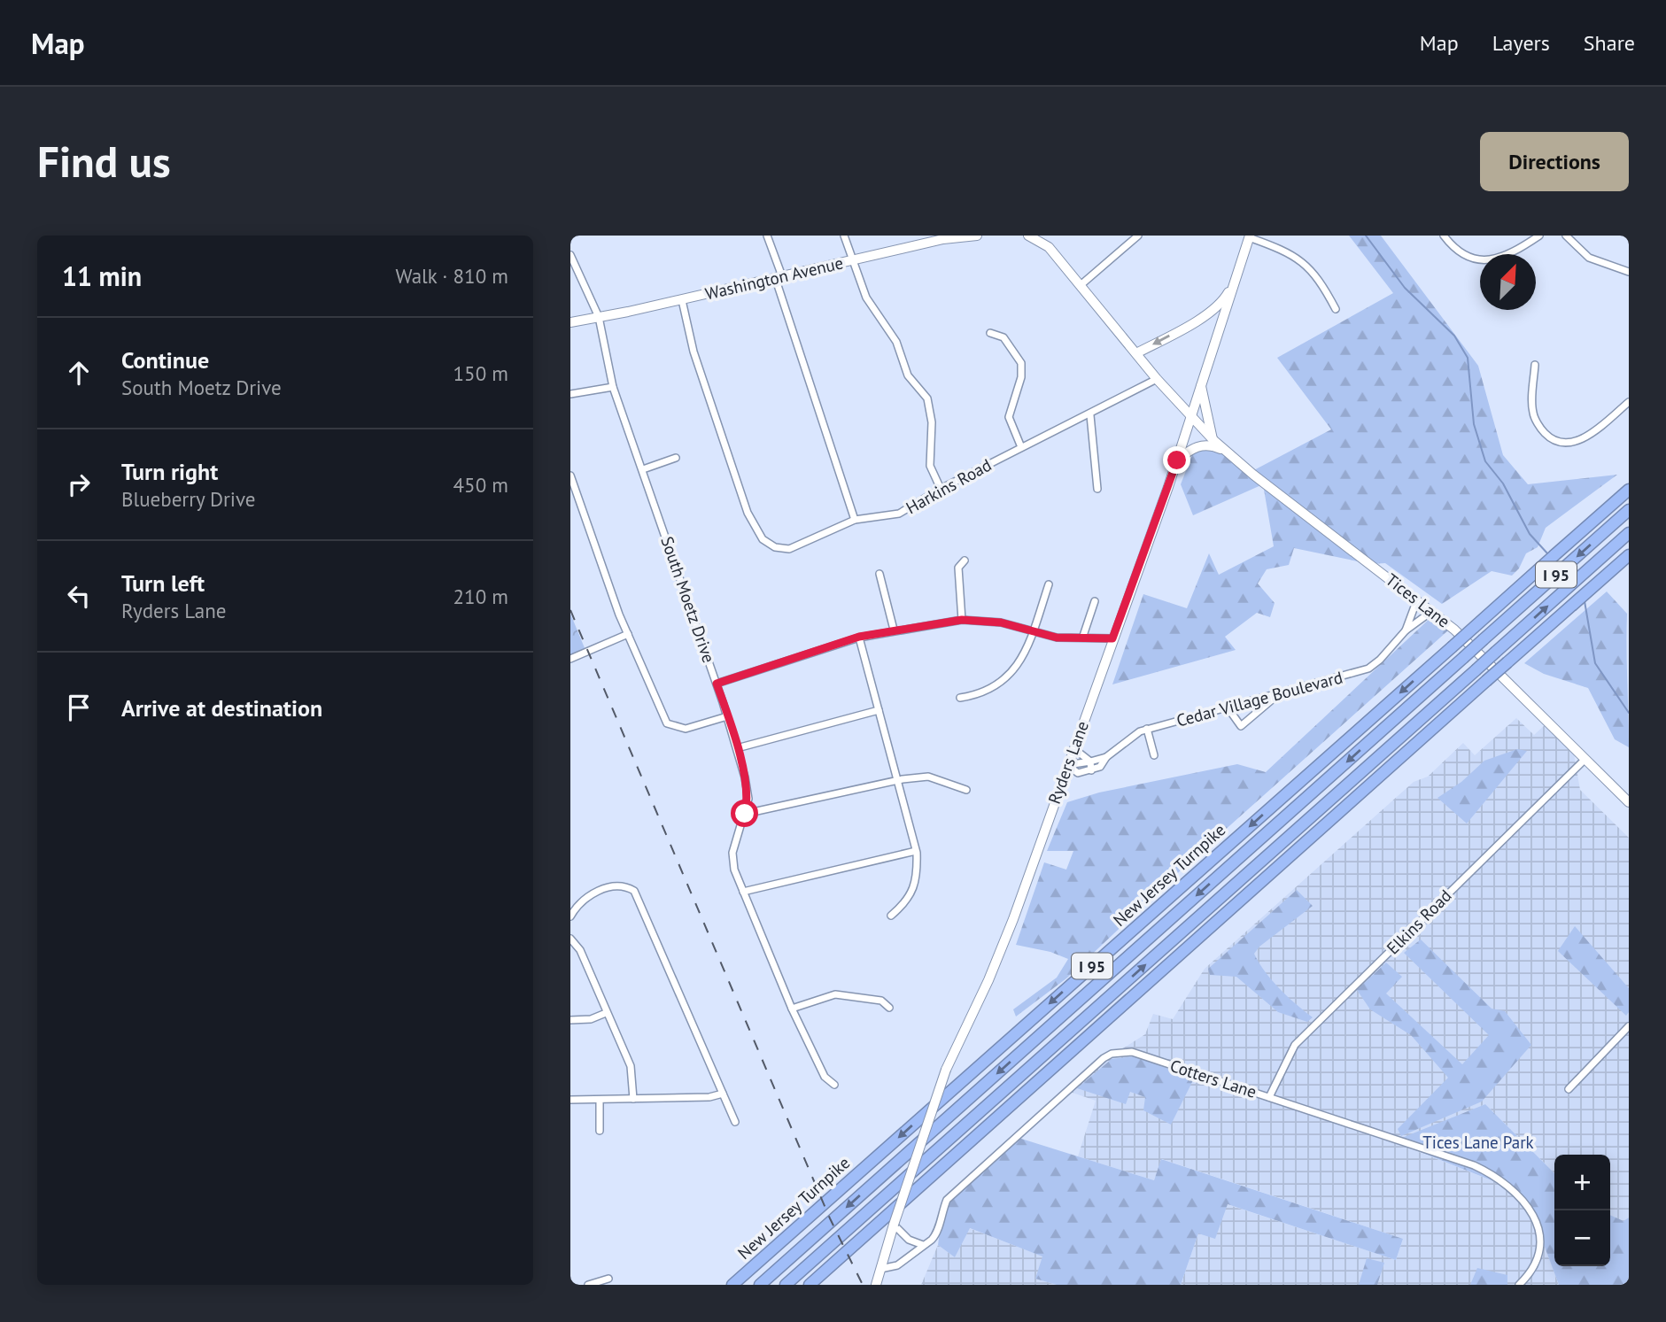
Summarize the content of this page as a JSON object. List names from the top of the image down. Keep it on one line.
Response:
{"streets":{"highway":["I 95","New Jersey Turnpike"],"main road":["Washington Avenue","Tices Lane","Ryders Lane"],"street":["Harkins Road","South Moetz Drive","Cedar Village Boulevard","Elkins Road","Cotters Lane"]},"crossings":[["Washington Avenue","Harkins Road"],["Washington Avenue","South Moetz Drive"],["Tices Lane","Cedar Village Boulevard"],["Tices Lane","Ryders Lane"],["Tices Lane","Elkins Road"],["Cedar Village Boulevard","Ryders Lane"],["Ryders Lane","Cotters Lane"],["Elkins Road","Cotters Lane"]],"parks":["Tices Lane Park"],"north":"top right","page":{"header":"Map","nav":["Map","Layers","Share"],"buttons":"Directions","title":"Find us","heading":["11 min","Walk · 810 m"],"list":[["Continue","South Moetz Drive","150 m"],["Turn right","Blueberry Drive","450 m"],["Turn left","Ryders Lane","210 m"],"Arrive at destination"],"map_buttons":["+","−"]}}
